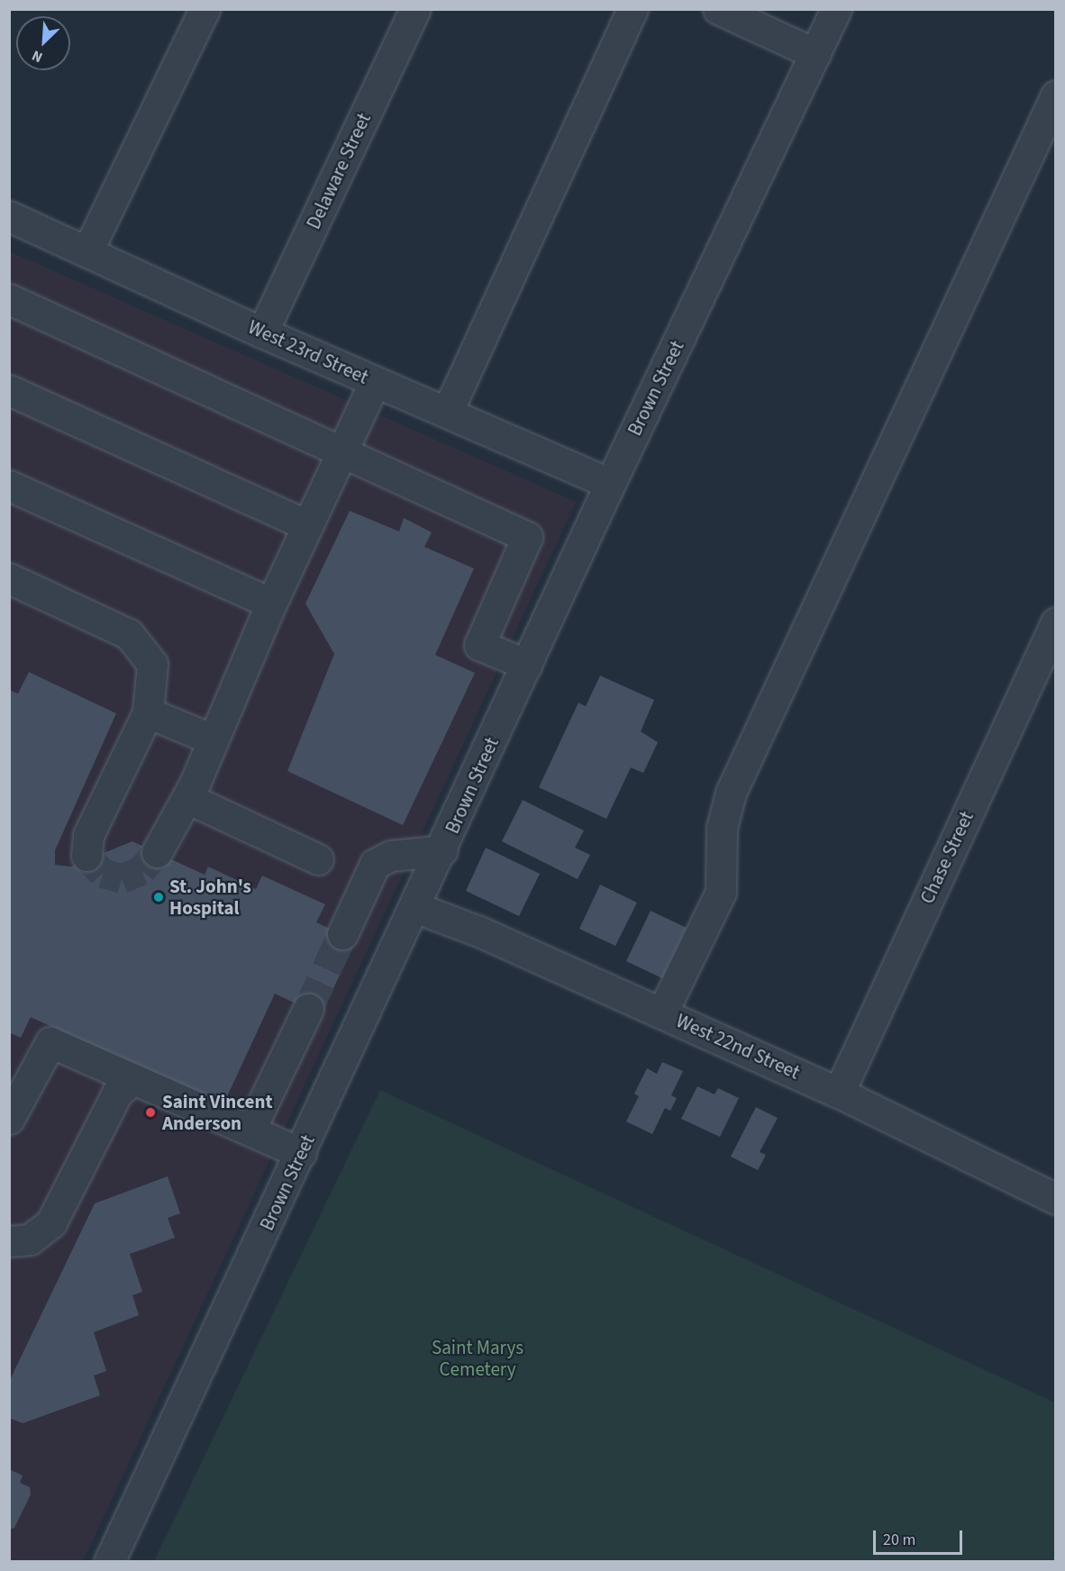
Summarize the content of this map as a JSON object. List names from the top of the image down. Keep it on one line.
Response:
{"streets":{"street":["Delaware Street","West 23rd Street","Brown Street","Chase Street","West 22nd Street"]},"crossings":[["Delaware Street","West 23rd Street"],["West 23rd Street","Brown Street"],["Brown Street","West 22nd Street"],["Chase Street","West 22nd Street"]],"parks":["Saint Marys Cemetery"],"places":["St. John's Hospital","Saint Vincent Anderson"],"scale_bar":"20 m","north":"bottom left"}
